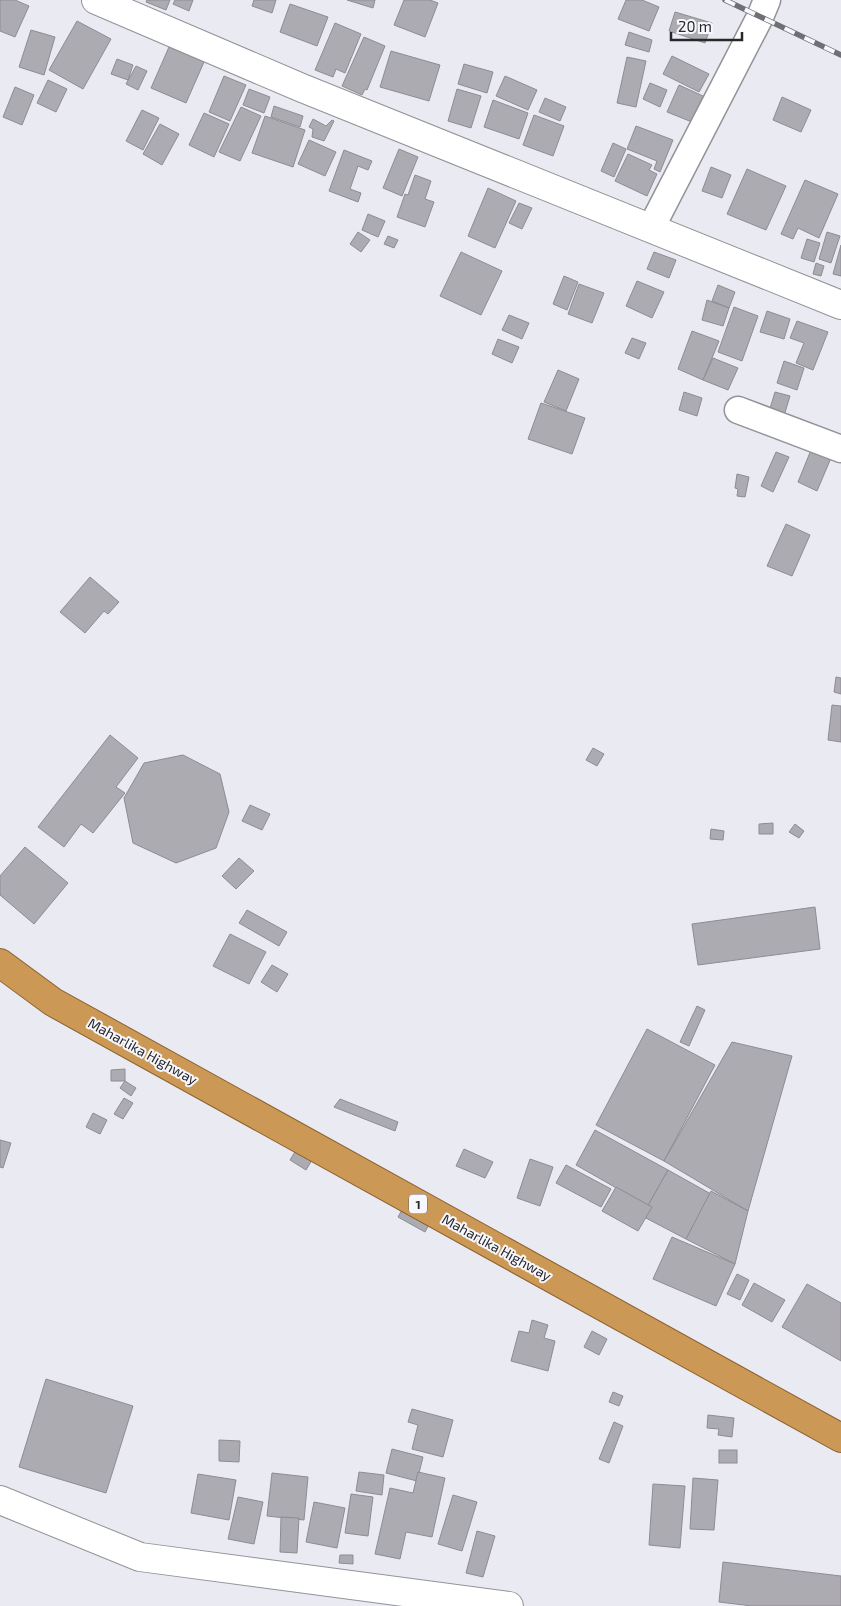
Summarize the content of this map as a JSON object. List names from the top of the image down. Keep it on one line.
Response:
{"streets":{"highway":["Maharlika Highway","1"]},"scale_bar":"20 m"}
